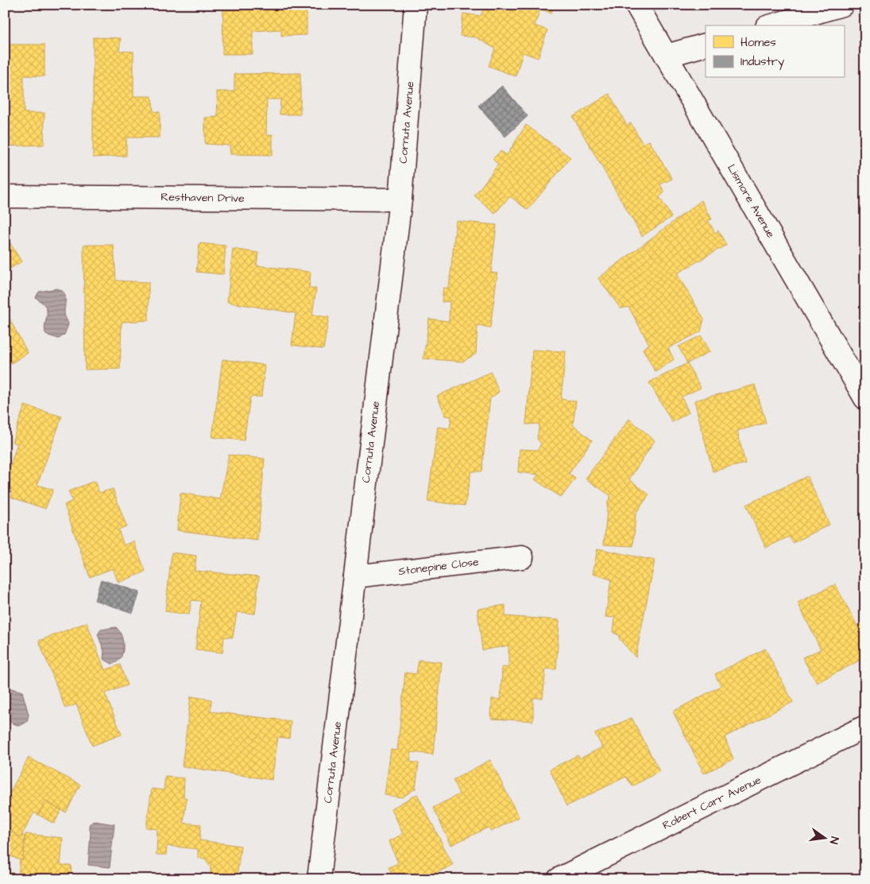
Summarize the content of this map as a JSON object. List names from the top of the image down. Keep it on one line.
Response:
{"streets":{"street":["Cornuta Avenue","Resthaven Drive","Lismore Avenue","Stonepine Close","Robert Carr Avenue"]},"crossings":[["Cornuta Avenue","Resthaven Drive"],["Cornuta Avenue","Stonepine Close"]],"legend":["Homes","Industry"],"north":"right"}
